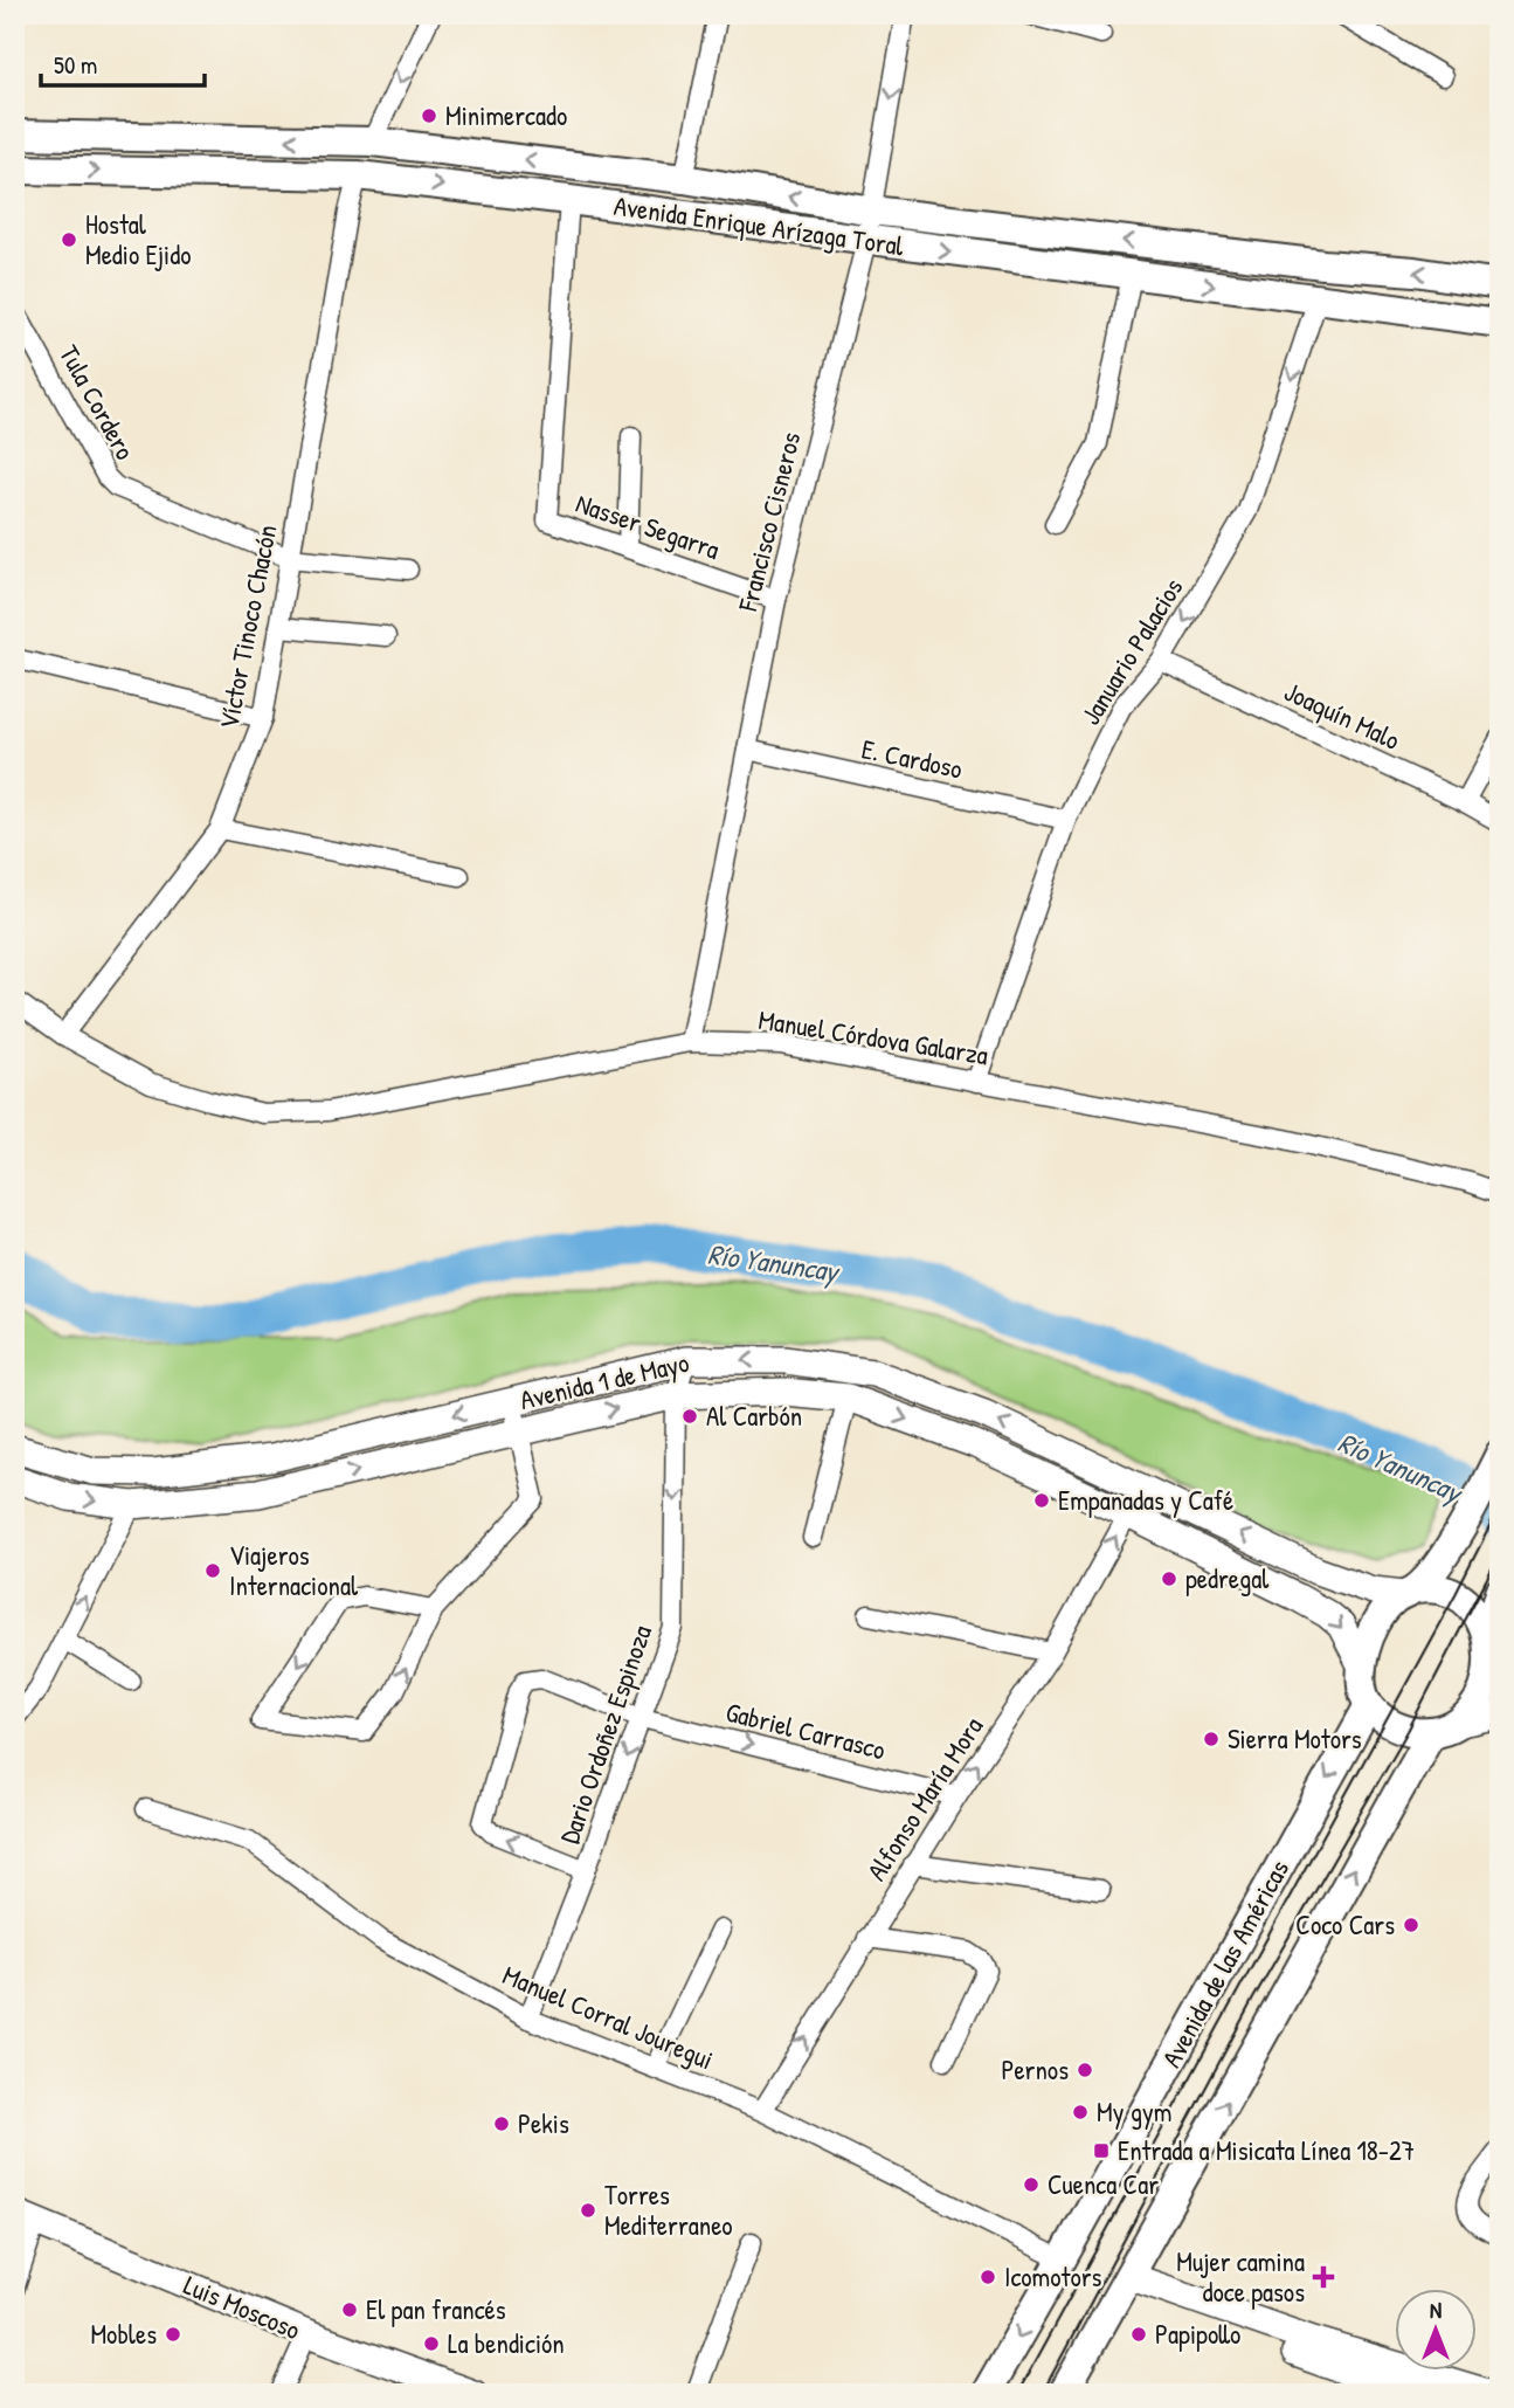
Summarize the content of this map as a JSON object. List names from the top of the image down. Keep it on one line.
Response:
{"streets":{"main road":["Avenida Enrique Arízaga Toral","Avenida 1 de Mayo","Avenida de las Américas","Luis Moscoso"],"street":["Tula Cordero","Francisco Cisneros","Nasser Segarra","Víctor Tinoco Chacón","Januario Palacios","Joaquín Malo","E. Cardoso","Manuel Córdova Galarza","Gabriel Carrasco","Dario Ordoñez Espinoza","Alfonso María Mora","Manuel Corral Jouregui"]},"crossings":[["Avenida Enrique Arízaga Toral","Francisco Cisneros"],["Avenida Enrique Arízaga Toral","Nasser Segarra"],["Avenida Enrique Arízaga Toral","Víctor Tinoco Chacón"],["Avenida Enrique Arízaga Toral","Januario Palacios"],["Tula Cordero","Víctor Tinoco Chacón"],["Francisco Cisneros","Nasser Segarra"],["Francisco Cisneros","E. Cardoso"],["Francisco Cisneros","Manuel Córdova Galarza"],["Víctor Tinoco Chacón","Manuel Córdova Galarza"],["Januario Palacios","Joaquín Malo"],["Januario Palacios","E. Cardoso"],["Januario Palacios","Manuel Córdova Galarza"],["Avenida 1 de Mayo","Dario Ordoñez Espinoza"],["Avenida 1 de Mayo","Alfonso María Mora"],["Avenida 1 de Mayo","Avenida de las Américas"],["Gabriel Carrasco","Dario Ordoñez Espinoza"],["Gabriel Carrasco","Alfonso María Mora"],["Dario Ordoñez Espinoza","Manuel Corral Jouregui"],["Alfonso María Mora","Manuel Corral Jouregui"],["Avenida de las Américas","Manuel Corral Jouregui"]],"one_way":["Januario Palacios","Alfonso María Mora"],"water":["Río Yanuncay"],"places":{"other":["Minimercado","Hostal Medio Ejido","Al Carbón","Empanadas y Café","Viajeros Internacional","pedregal","Sierra Motors","Coco Cars","Pernos","My gym","Pekis","Cuenca Car","Torres Mediterraneo","Icomotors","El pan francés","Mobles","Papipollo","La bendición"],"transit":["Entrada a Misicata Línea 18-27"],"health":["Mujer camina doce pasos"]},"scale_bar":"50 m","north":"top"}
